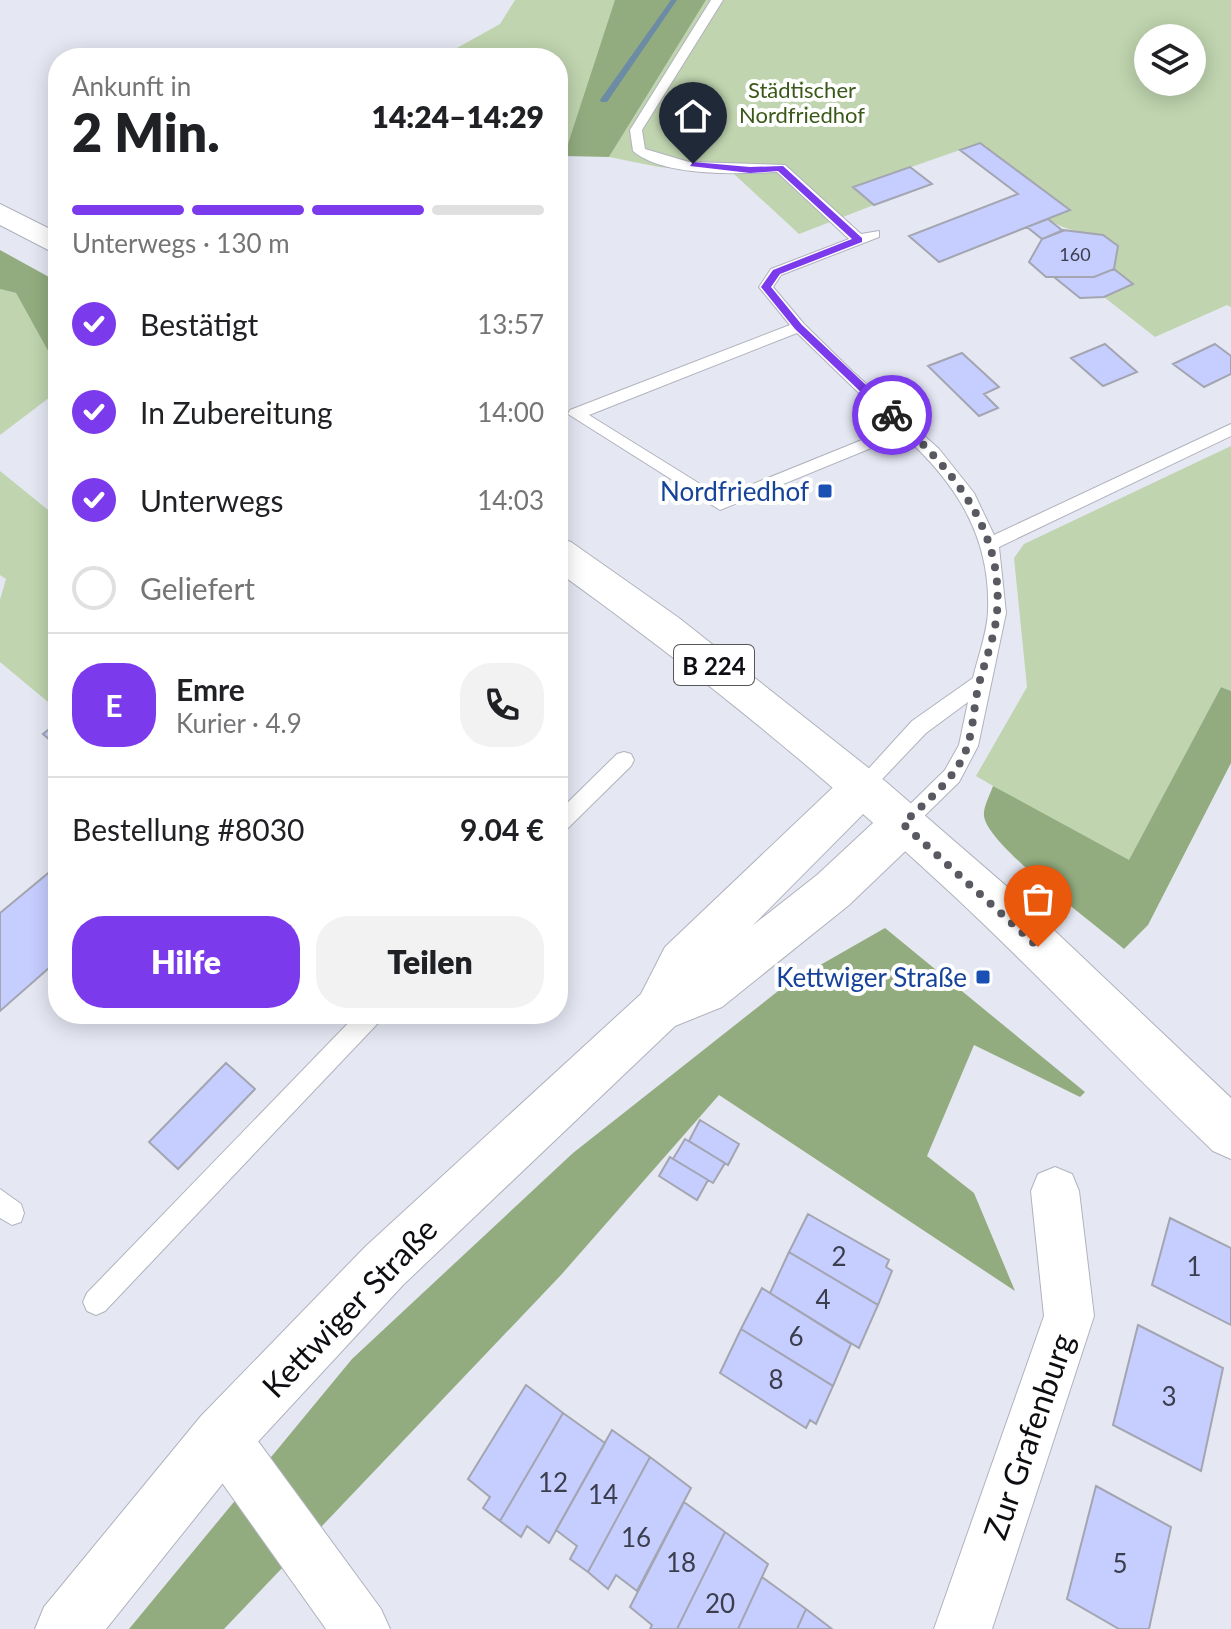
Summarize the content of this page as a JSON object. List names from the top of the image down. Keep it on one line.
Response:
{"streets":{"main road":["B 224","Kettwiger Straße"],"street":["Zur Grafenburg"]},"crossings":[["B 224","Kettwiger Straße"]],"parks":["Städtischer Nordfriedhof"],"places":{"transit":["Nordfriedhof","Kettwiger Straße"]},"house_numbers":["160","2","1","4","6","8","3","12","14","16","18","5","20"],"page":{"heading":["2 Min.","Ankunft in","14:24–14:29"],"panel":["Emre","Kurier · 4.9","Bestellung #8030","9.04 €"],"bar":"Unterwegs · 130 m","list":[["Bestätigt","13:57"],["In Zubereitung","14:00"],["Unterwegs","14:03"],"Geliefert"],"round":"E","buttons":["Hilfe","Teilen"]}}
